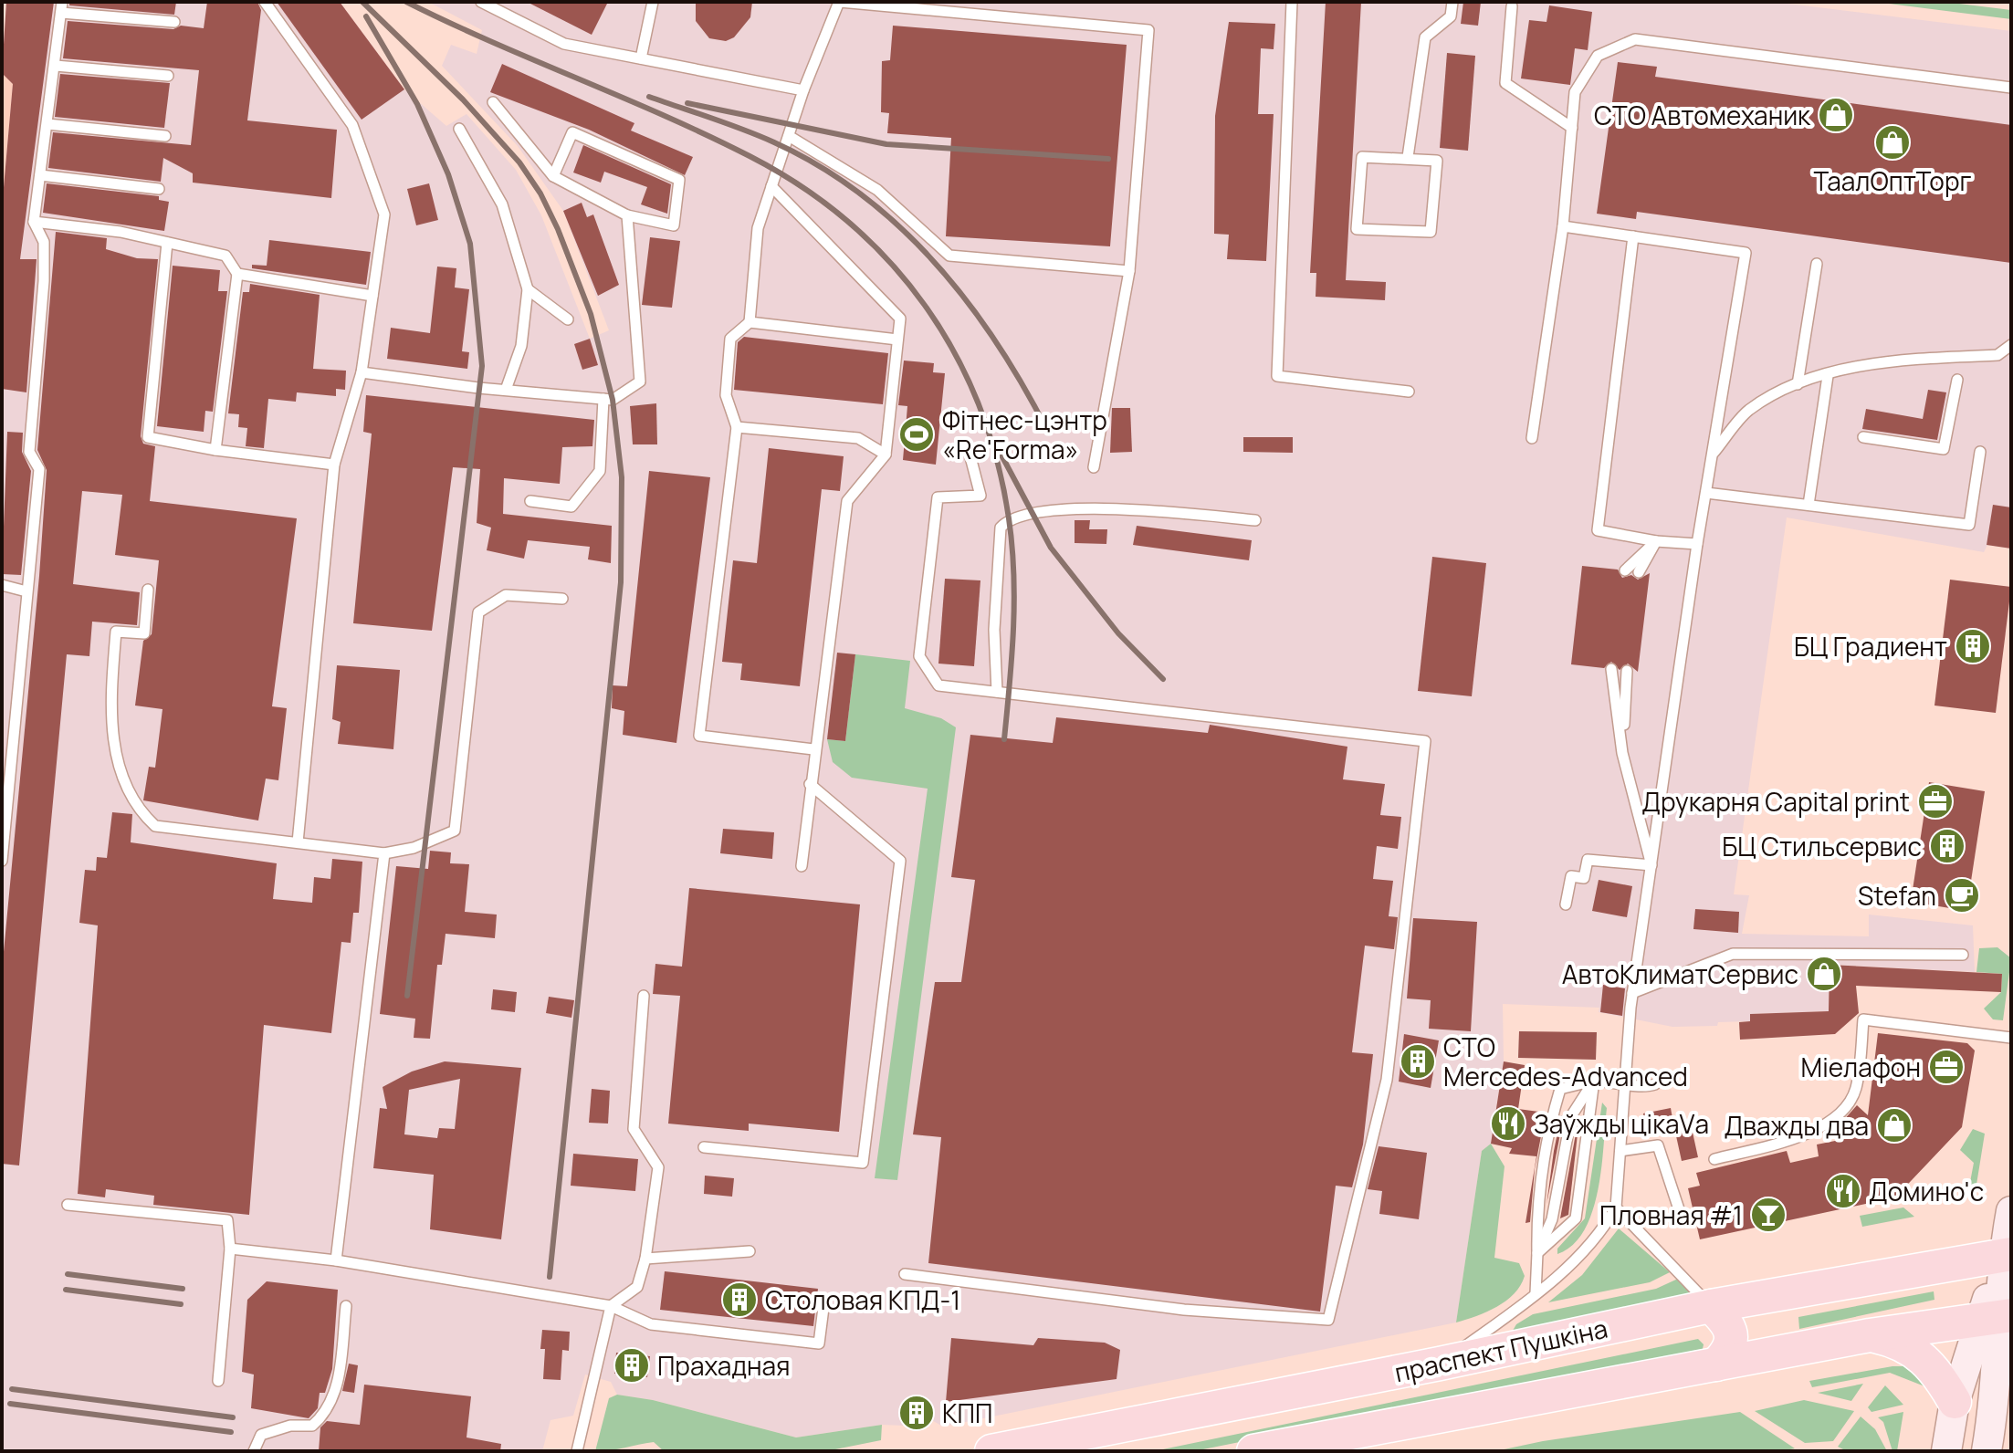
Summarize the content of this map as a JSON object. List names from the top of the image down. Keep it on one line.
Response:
{"streets":{"main road":["праспект Пушкіна"]},"places":{"shop":["СТО Автомеханик","ТаалОптТорг","АвтоКлиматСервис","Дважды два"],"sports":["Фітнес-цэнтр «Re'Forma»"],"building":["БЦ Градиент","БЦ Стильсервис","СТО Mercedes-Advanced","Столовая КПД-1","Прахадная","КПП"],"office":["Друкарня Capital print","Міелафон"],"cafe":["Stefan"],"restaurant":["Заўжды цікаVа","Домино'c"],"bar":["Пловная #1"]}}
